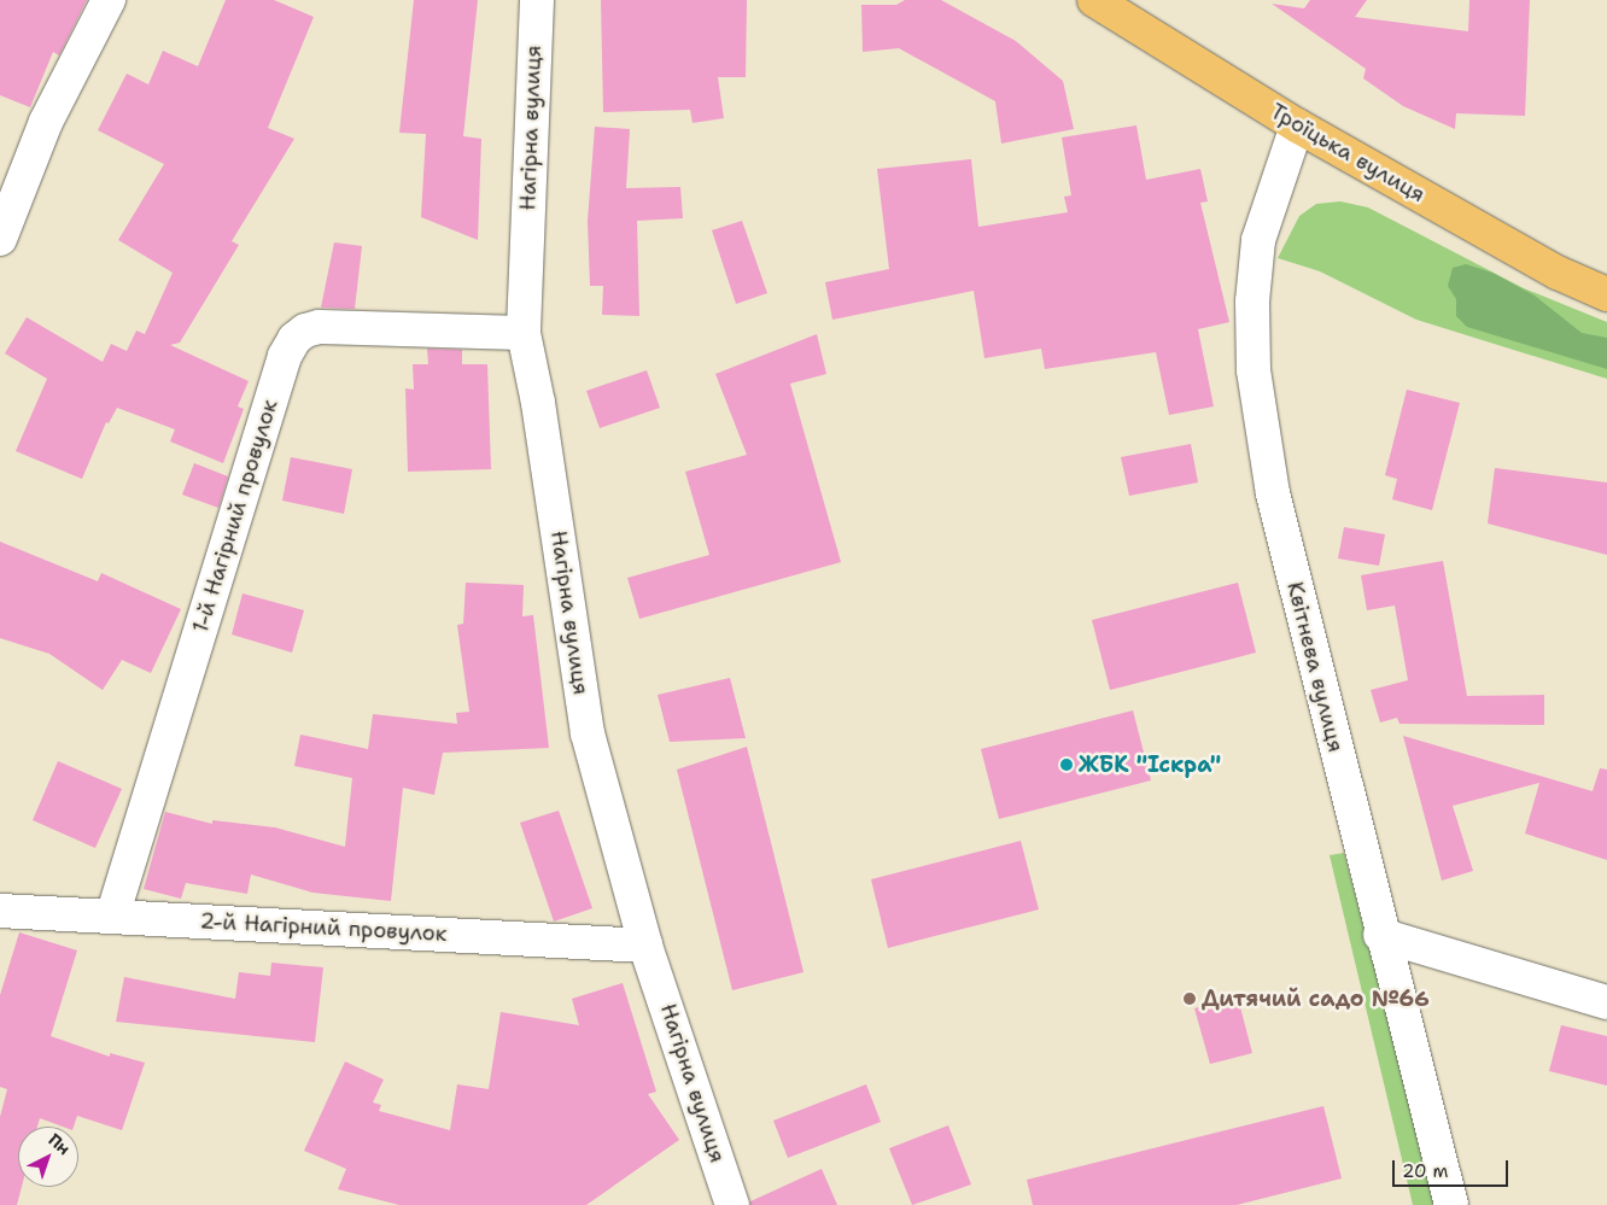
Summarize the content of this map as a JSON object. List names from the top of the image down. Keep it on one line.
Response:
{"streets":{"main road":["Троїцька вулиця"],"street":["Нагірна вулиця","1-й Нагірний провулок","Квітнева вулиця","2-й Нагірний провулок"]},"crossings":[["Нагірна вулиця","1-й Нагірний провулок"],["Нагірна вулиця","2-й Нагірний провулок"],["Троїцька вулиця","Квітнева вулиця"],["1-й Нагірний провулок","2-й Нагірний провулок"]],"places":["ЖБК \"Іскра\"","Дитячий садо №66"],"scale_bar":"20 m","north":"top right"}
